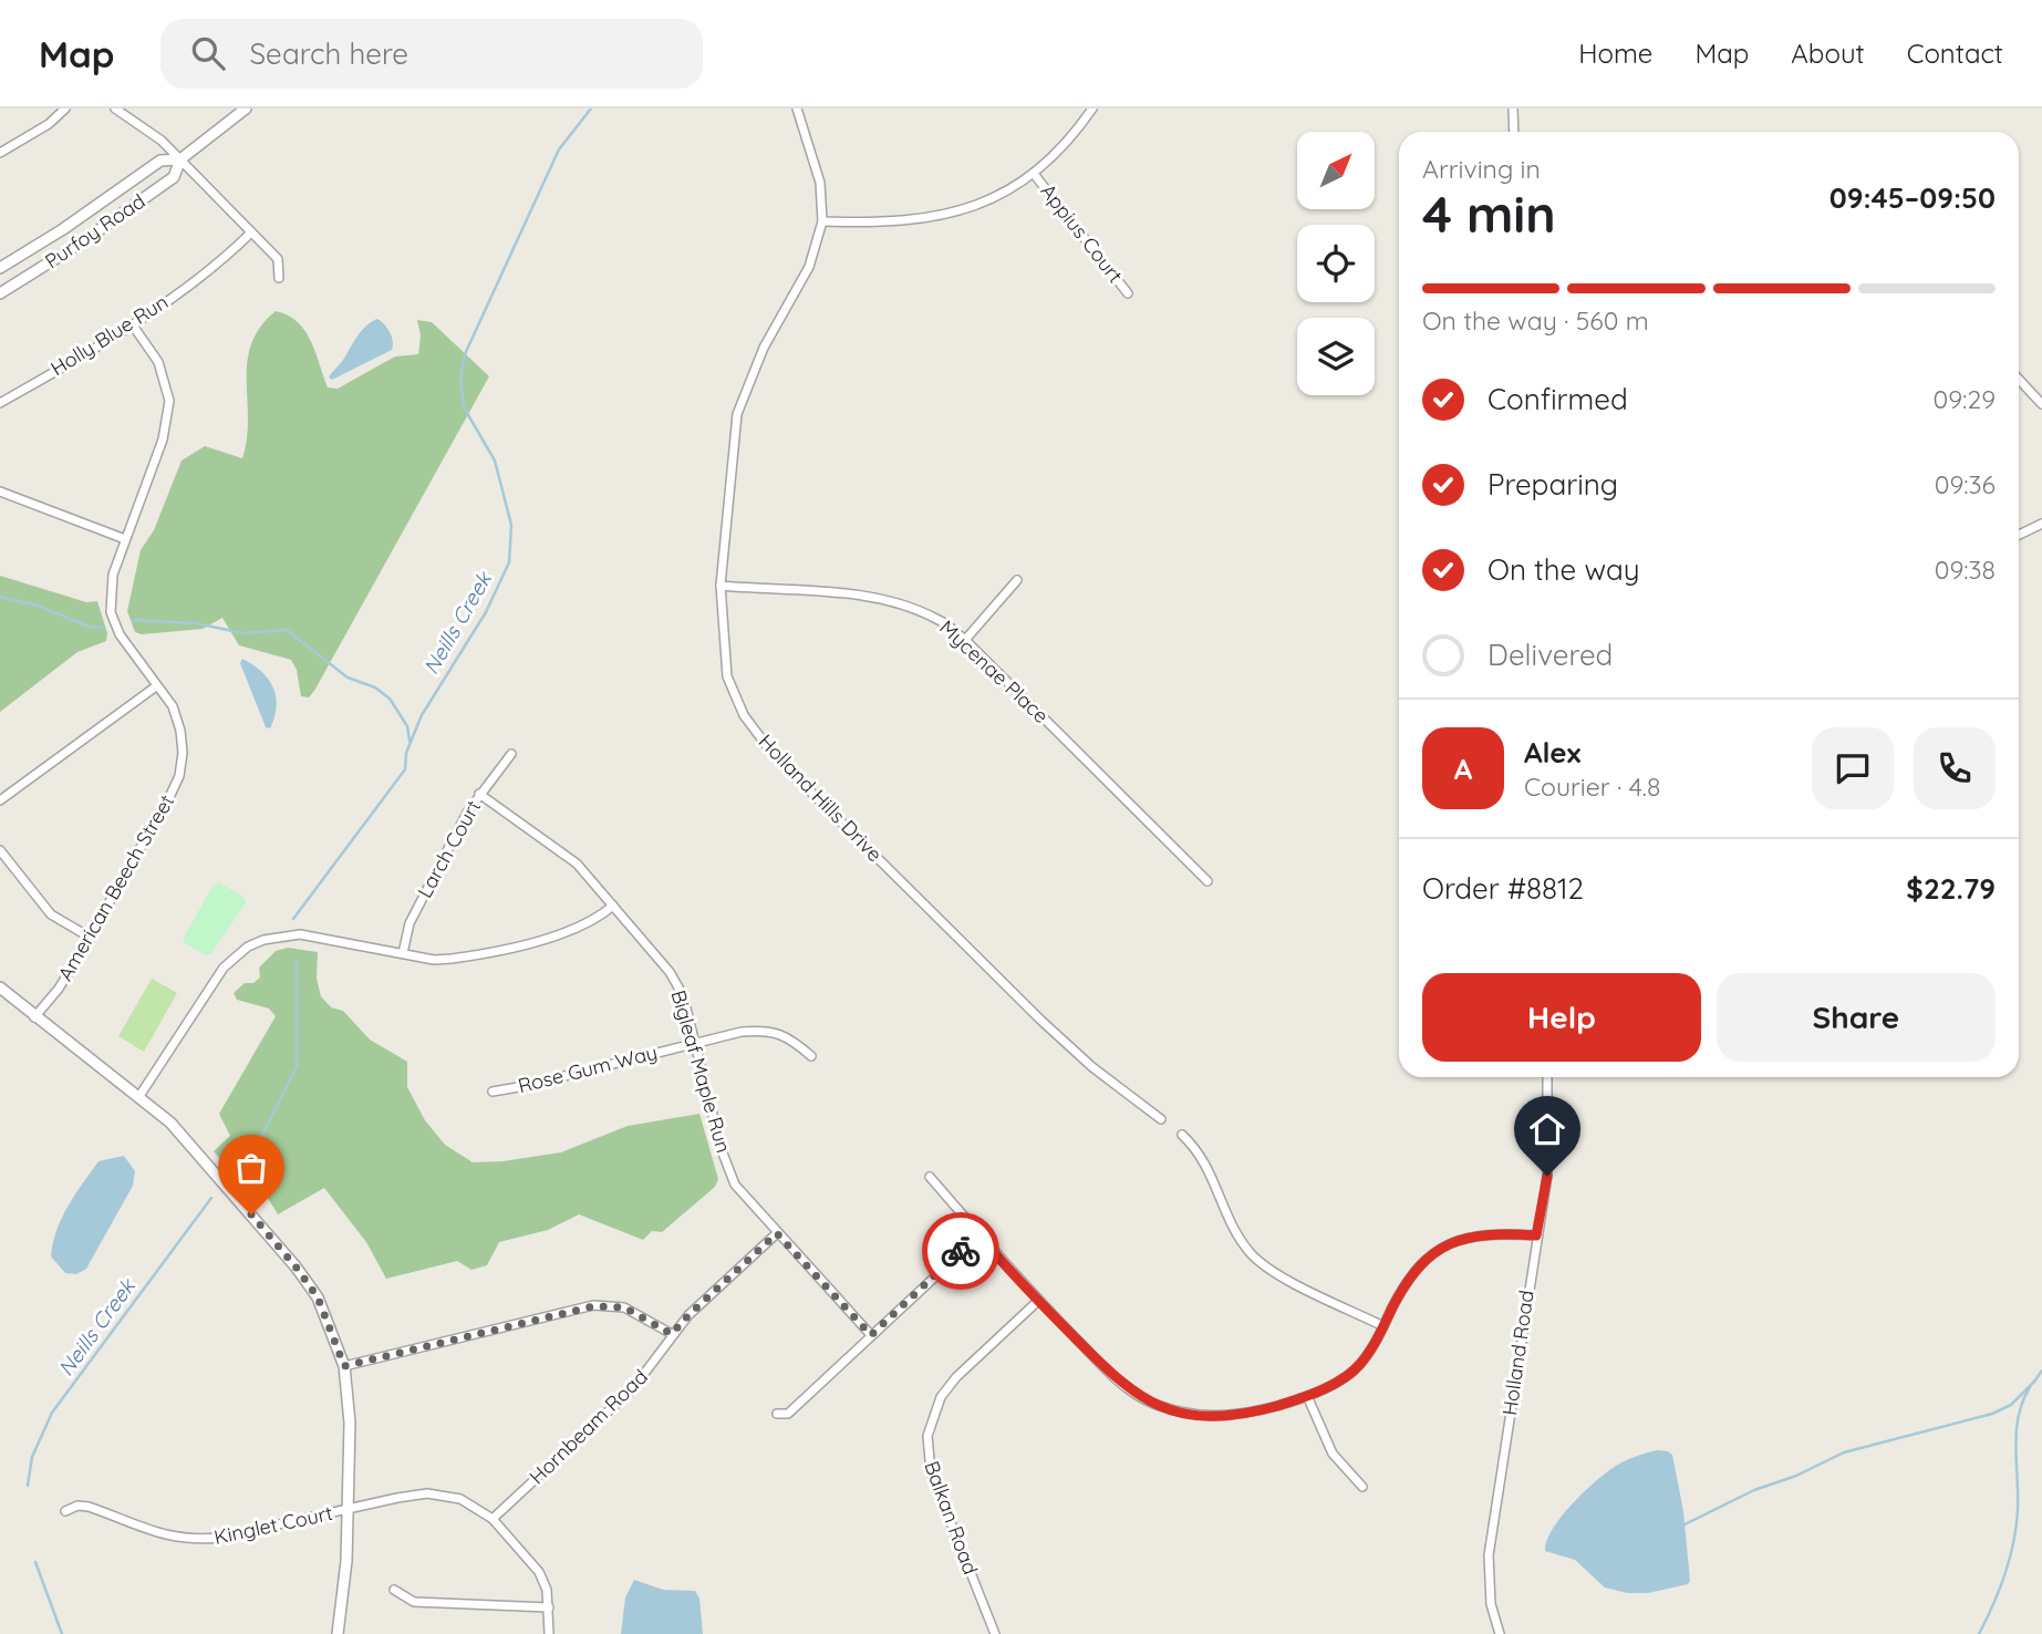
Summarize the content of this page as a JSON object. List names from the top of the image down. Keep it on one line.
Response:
{"streets":{"street":["Purfoy Road","Appius Court","Holly Blue Run","Mycenae Place","Holland Hills Drive","Larch Court","American Beech Street","Rose Gum Way","Bigleaf Maple Run","Holland Road","Hornbeam Road","Balkan Road","Kinglet Court"]},"crossings":[["Holly Blue Run","American Beech Street"],["Mycenae Place","Holland Hills Drive"],["Larch Court","Bigleaf Maple Run"],["Rose Gum Way","Bigleaf Maple Run"],["Bigleaf Maple Run","Hornbeam Road"],["Hornbeam Road","Kinglet Court"]],"water":["Neills Creek"],"north":"top right","page":{"header":"Map","search":"Search here","nav":["Home","Map","About","Contact"],"heading":["4 min","Arriving in","09:45–09:50"],"panel":["Alex","Courier · 4.8","Order #8812","$22.79"],"bar":"On the way · 560 m","list":[["Confirmed","09:29"],["Preparing","09:36"],["On the way","09:38"],"Delivered"],"round":"A","buttons":["Help","Share"]}}
